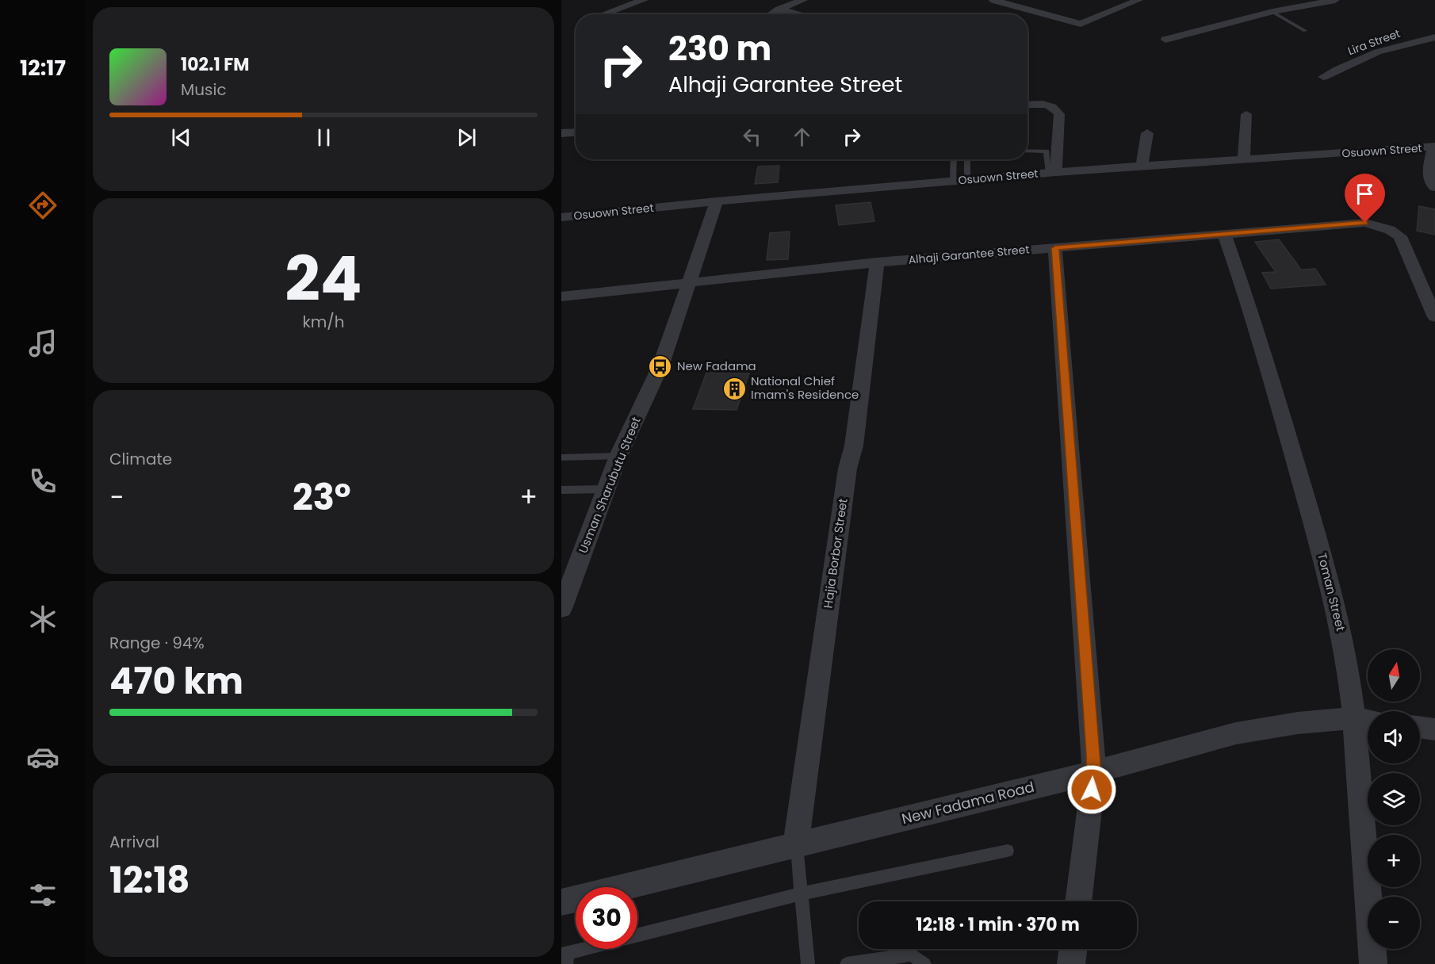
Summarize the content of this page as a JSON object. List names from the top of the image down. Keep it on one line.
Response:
{"streets":{"street":["Lira Street","Osuown Street","Alhaji Garantee Street","Usman Sharubutu Street","Hajia Borbor Street","Toman Street","New Fadama Road"]},"crossings":[["Osuown Street","Usman Sharubutu Street"],["Alhaji Garantee Street","Usman Sharubutu Street"],["Alhaji Garantee Street","Hajia Borbor Street"],["Alhaji Garantee Street","Toman Street"],["Hajia Borbor Street","New Fadama Road"],["Toman Street","New Fadama Road"]],"places":{"bus stop":["New Fadama"],"building":["National Chief Imam's Residence"]},"north":"top","page":{"tabs":"12:17","turn":["230 m","Alhaji Garantee Street"],"song":["102.1 FM","Music"],"tile":[["24","km/h"],"Climate",["Range · 94%","470 km"],["Arrival","12:18"]],"heat":["−","23°","+"],"map_buttons":["+","−"],"limit":"30","trip":"12:18 · 1 min · 370 m"}}
